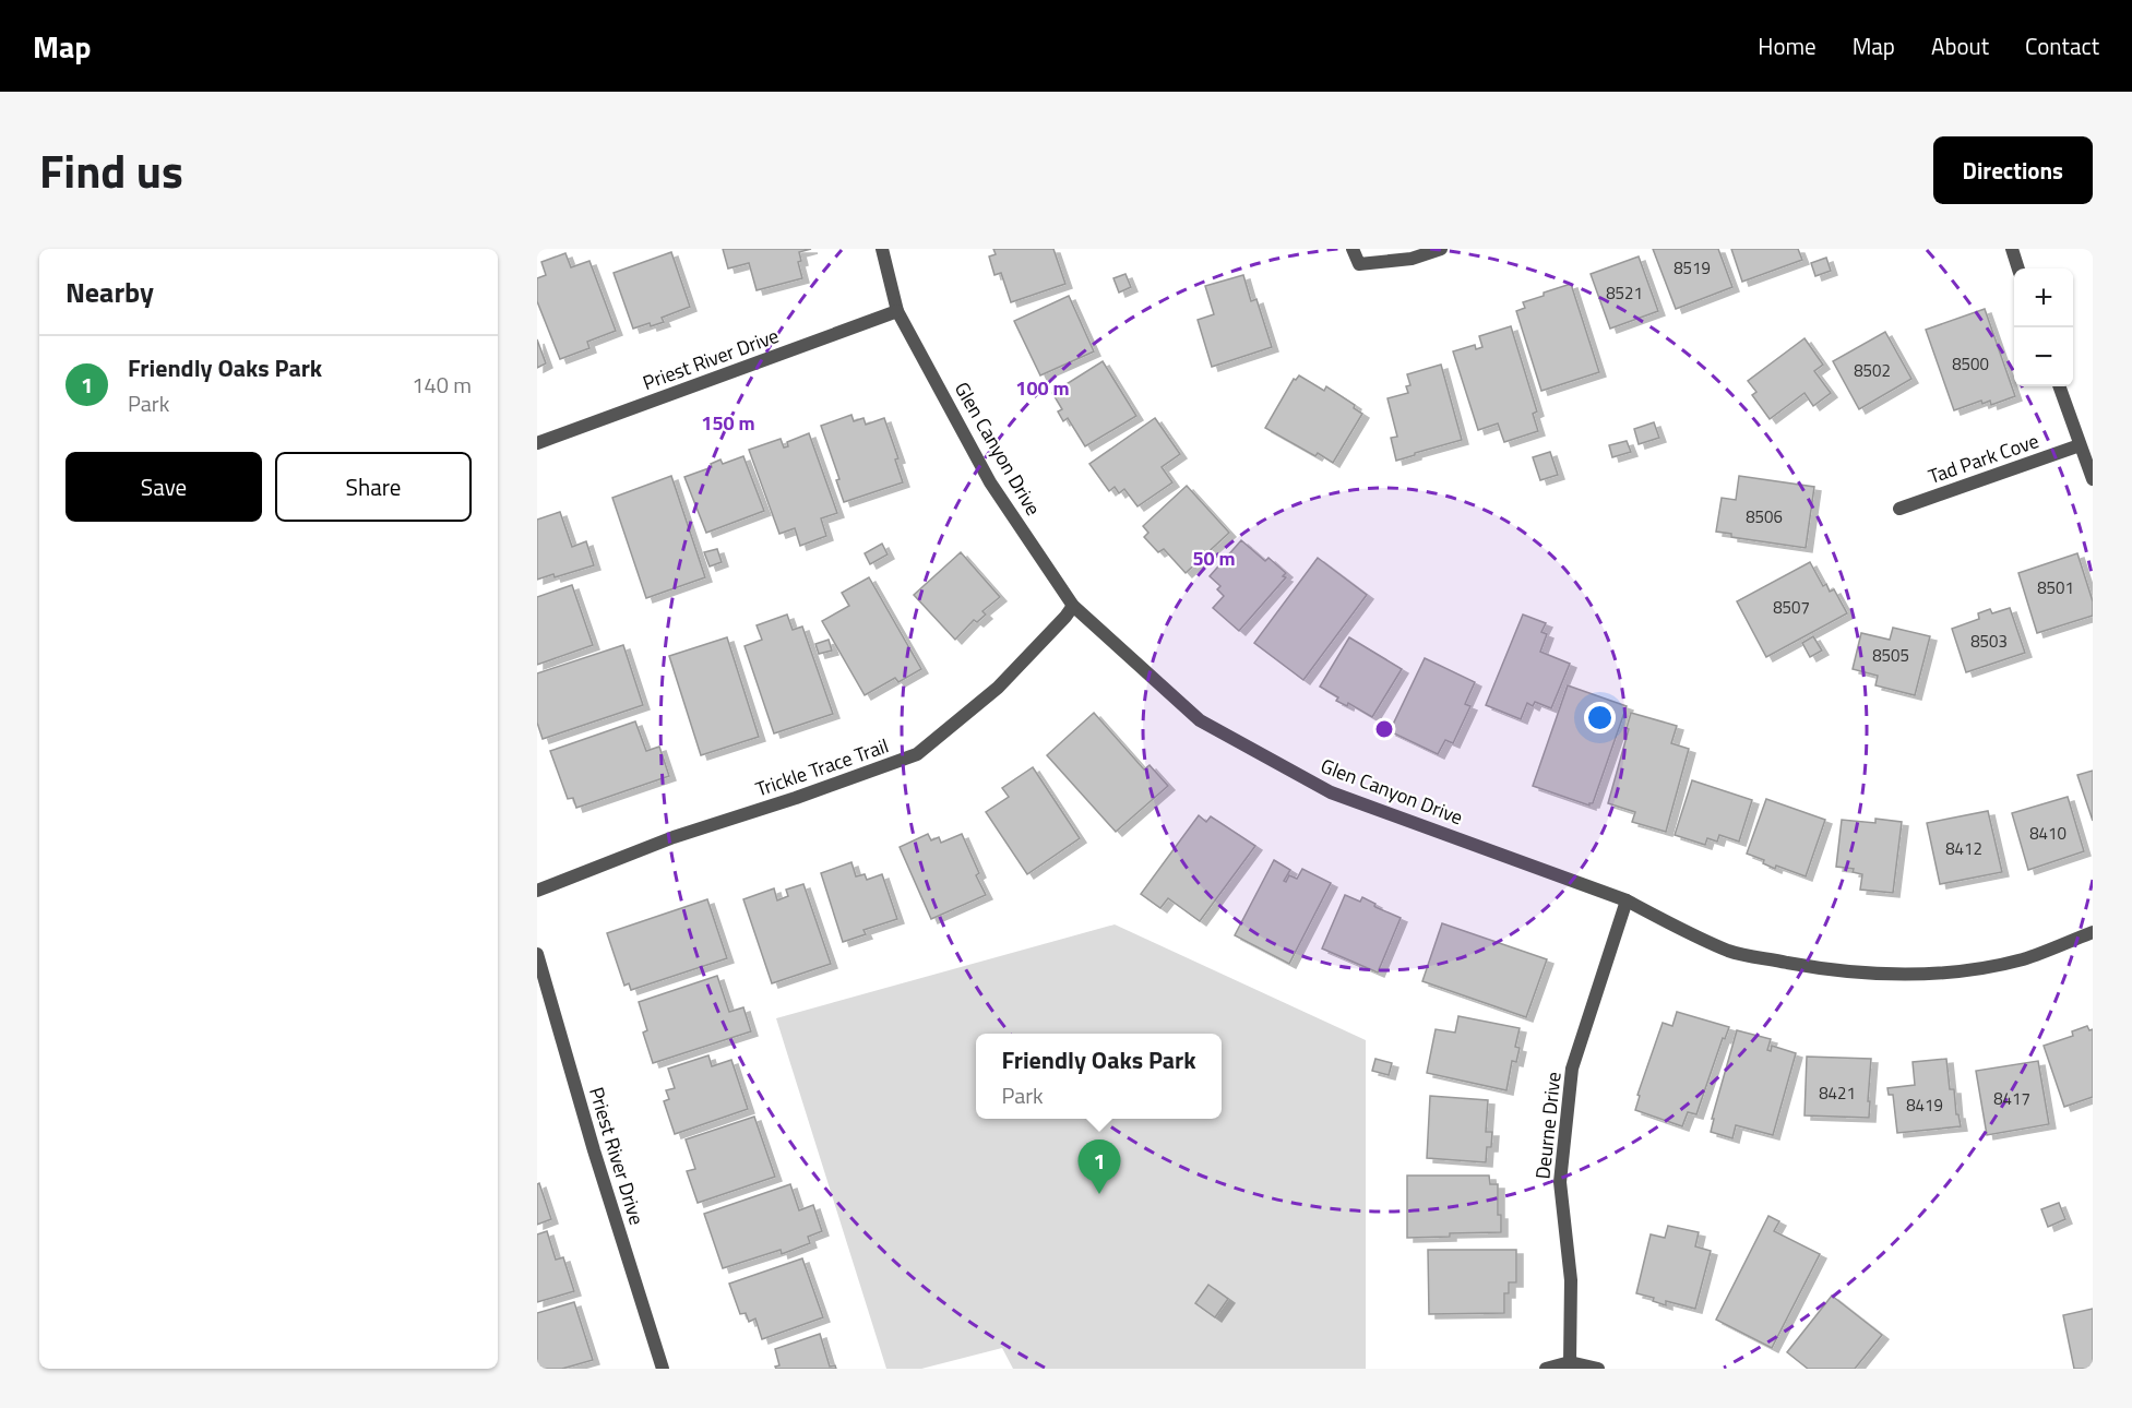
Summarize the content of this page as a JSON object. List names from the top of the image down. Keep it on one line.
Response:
{"streets":{"street":["Priest River Drive","Glen Canyon Drive","Tad Park Cove","Trickle Trace Trail","Deurne Drive"]},"crossings":[["Priest River Drive","Glen Canyon Drive"],["Glen Canyon Drive","Trickle Trace Trail"],["Glen Canyon Drive","Deurne Drive"]],"house_numbers":["8519","8521","8500","8502","8506","8501","8507","8503","8505","8410","8412","8421","8417","8419"],"page":{"header":"Map","nav":["Home","Map","About","Contact"],"title":"Find us","buttons":["Directions",["Save","Share"]],"heading":"Nearby","map_buttons":["+","−"],"list":[{"mark":"1","name":"Friendly Oaks Park","note":"Park","value":"140 m"}],"popup":["Friendly Oaks Park","Park"],"pins":"1"},"rings":["100 m","150 m","50 m"]}
